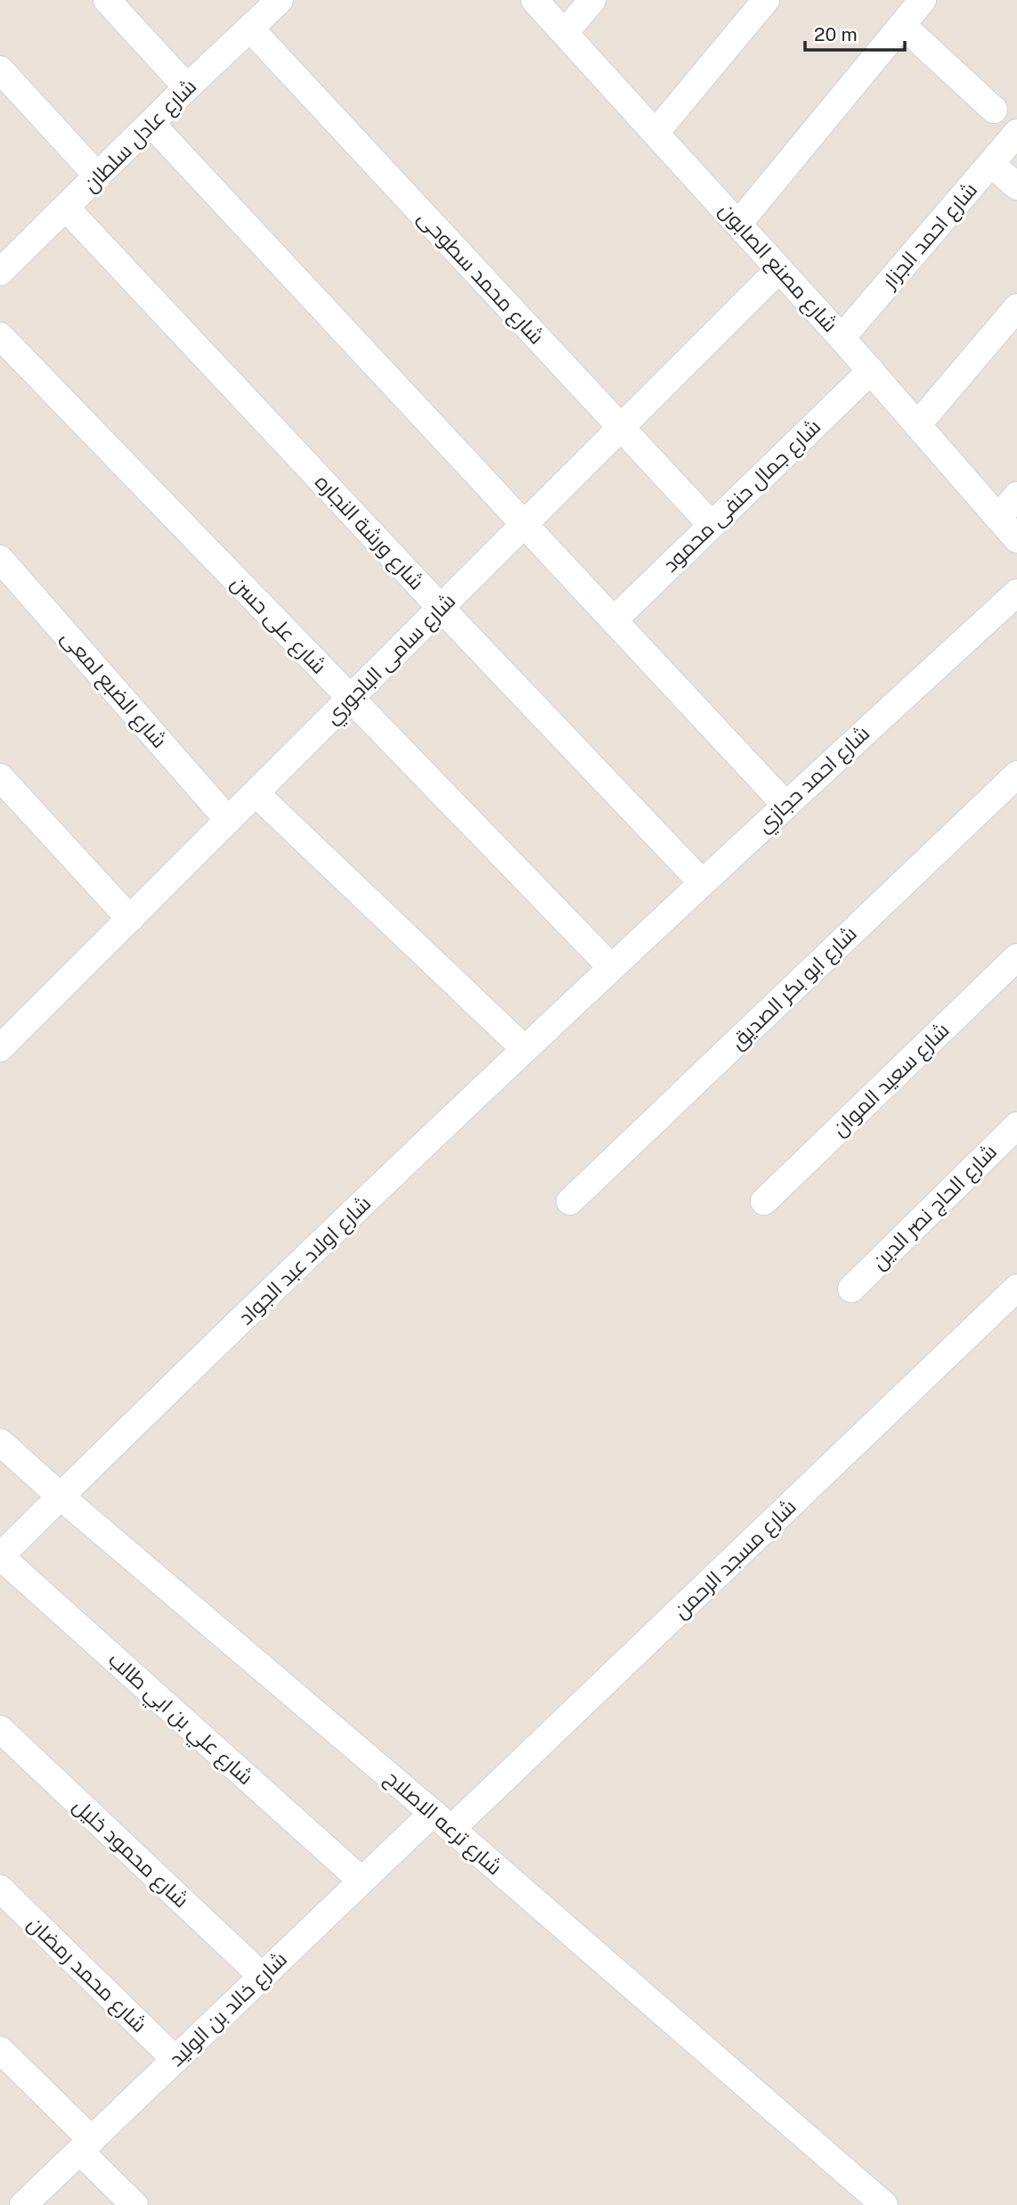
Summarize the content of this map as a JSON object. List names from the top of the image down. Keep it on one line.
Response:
{"streets":{"street":["شارع عادل سلطان","شارع احمد الجزار","شارع مصنع الصابون","شارع محمد سطوحى","شارع جمال حنفى محمود","شارع ورشة النجاره","شارع على حسن","شارع سامى الباجوري","شارع الضبع لمعى","شارع احمد حجازي","شارع ابو بكر الصديق","شارع سعيد الموان","شارع الحاج نصر الدين","شارع اولاد عبد الجواد","شارع مسجد الرحمن","شارع علي بن ابي طالب","شارع ترعه الاصلاح","شارع محمود خليل","شارع محمد رمضان","شارع خالد بن الوليد"]},"crossings":[["شارع عادل سلطان","شارع محمد سطوحى"],["شارع عادل سلطان","شارع ورشة النجاره"],["شارع احمد الجزار","شارع مصنع الصابون"],["شارع مصنع الصابون","شارع جمال حنفى محمود"],["شارع مصنع الصابون","شارع سامى الباجوري"],["شارع محمد سطوحى","شارع جمال حنفى محمود"],["شارع محمد سطوحى","شارع سامى الباجوري"],["شارع ورشة النجاره","شارع سامى الباجوري"],["شارع ورشة النجاره","شارع احمد حجازي"],["شارع على حسن","شارع سامى الباجوري"],["شارع على حسن","شارع احمد حجازي"],["شارع على حسن","شارع اولاد عبد الجواد"],["شارع سامى الباجوري","شارع الضبع لمعى"],["شارع احمد حجازي","شارع اولاد عبد الجواد"],["شارع اولاد عبد الجواد","شارع علي بن ابي طالب"],["شارع اولاد عبد الجواد","شارع ترعه الاصلاح"],["شارع مسجد الرحمن","شارع ترعه الاصلاح"],["شارع مسجد الرحمن","شارع خالد بن الوليد"],["شارع علي بن ابي طالب","شارع خالد بن الوليد"],["شارع ترعه الاصلاح","شارع خالد بن الوليد"],["شارع محمود خليل","شارع خالد بن الوليد"],["شارع محمد رمضان","شارع خالد بن الوليد"]],"scale_bar":"20 m"}
